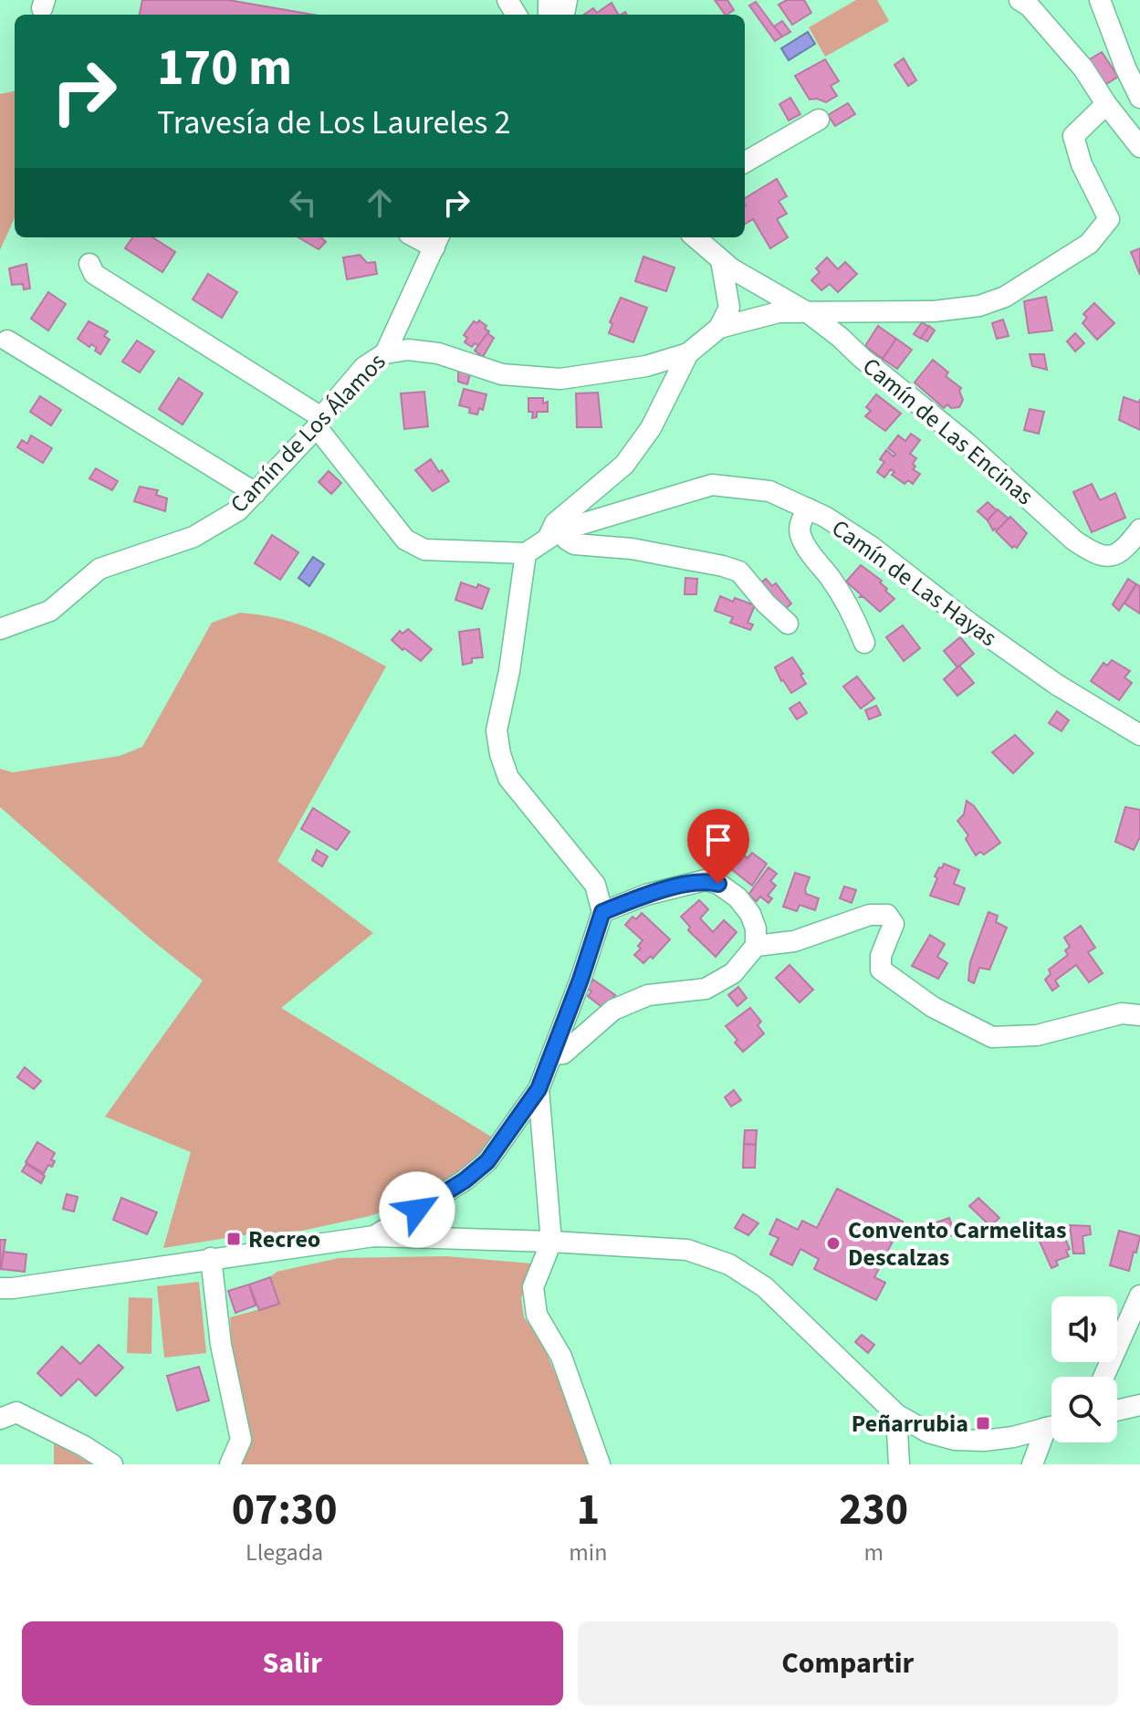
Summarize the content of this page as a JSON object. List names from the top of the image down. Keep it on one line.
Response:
{"streets":{"street":["Camín de Las Encinas","Camín de Los Álamos","Camín de Las Hayas"]},"places":{"transit":["Recreo","Peñarrubia"],"other":["Convento Carmelitas Descalzas"]},"page":{"turn":["170 m","Travesía de Los Laureles 2"],"eta":["07:30","Llegada","1","min","230","m"],"buttons":["Salir","Compartir"]}}
